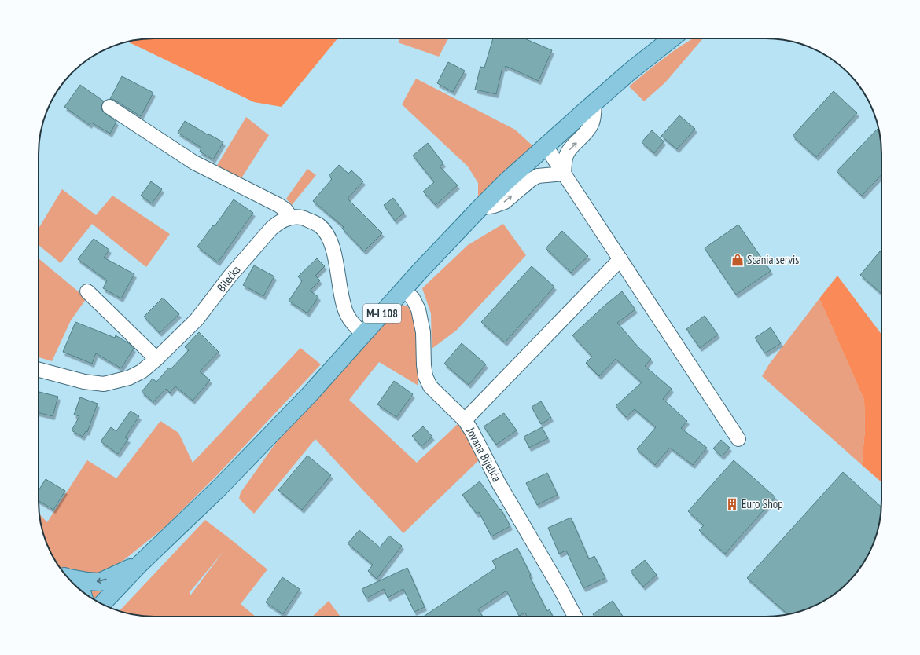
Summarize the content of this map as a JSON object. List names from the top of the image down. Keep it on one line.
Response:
{"streets":{"main road":["M-I 108"],"street":["Bilećka","Jovana Bijelića"]},"crossings":[["M-I 108","Jovana Bijelića"]],"places":{"shop":["Scania servis"],"building":["Euro Shop"]}}
